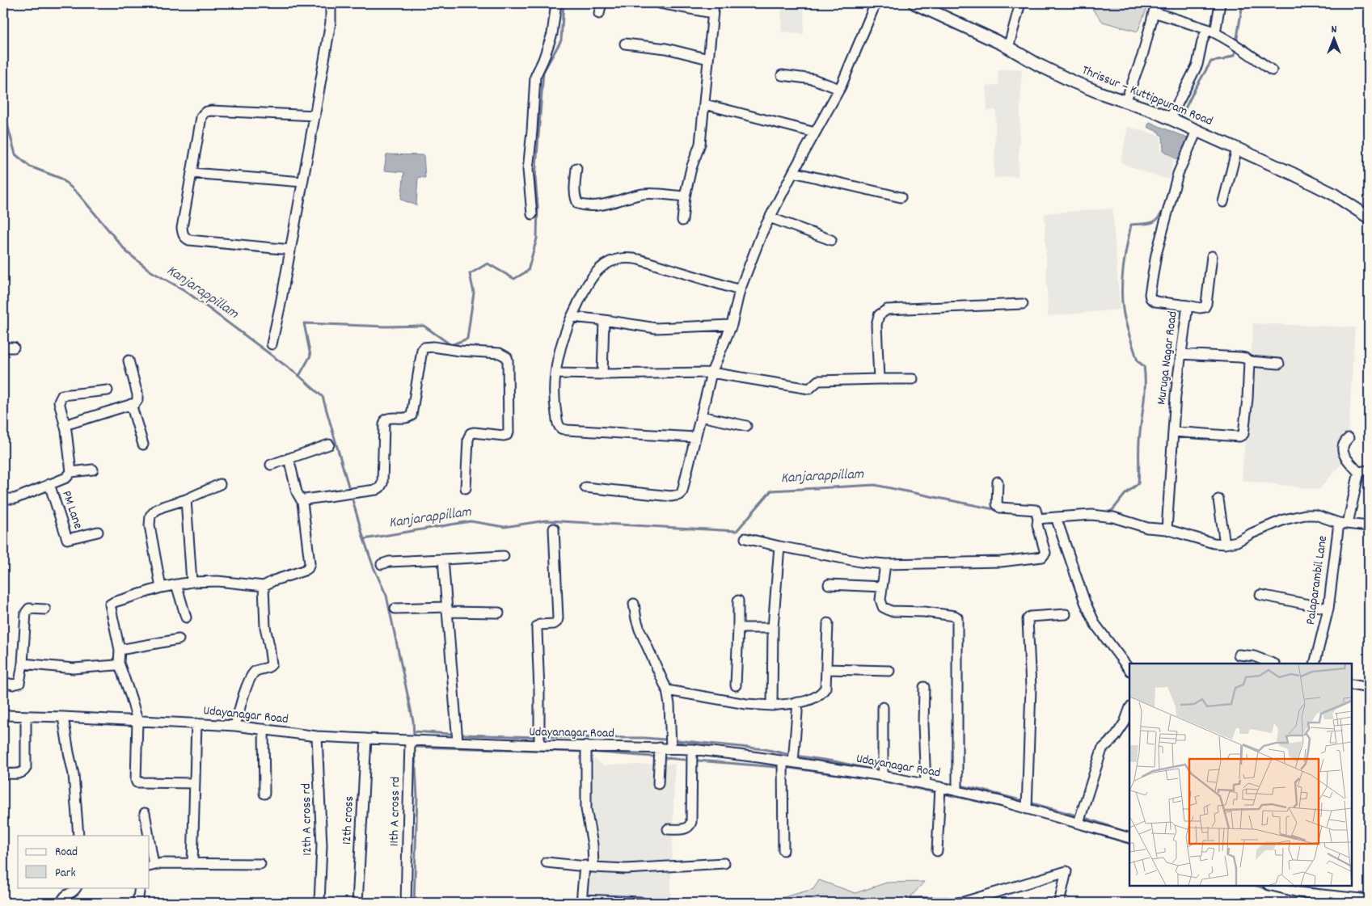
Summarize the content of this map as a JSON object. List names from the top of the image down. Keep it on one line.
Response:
{"streets":{"main road":["Thrissur – Kuttippuram Road"],"street":["Muruga Nagar Road","PM Lane","Palaparambil Lane","Udayanagar Road","11th A cross rd","12th A cross rd","12th cross"]},"crossings":[["Thrissur – Kuttippuram Road","Muruga Nagar Road"],["Udayanagar Road","11th A cross rd"],["Udayanagar Road","12th A cross rd"],["Udayanagar Road","12th cross"]],"water":["Kanjarappillam"],"legend":["Road","Park"],"north":"top"}
